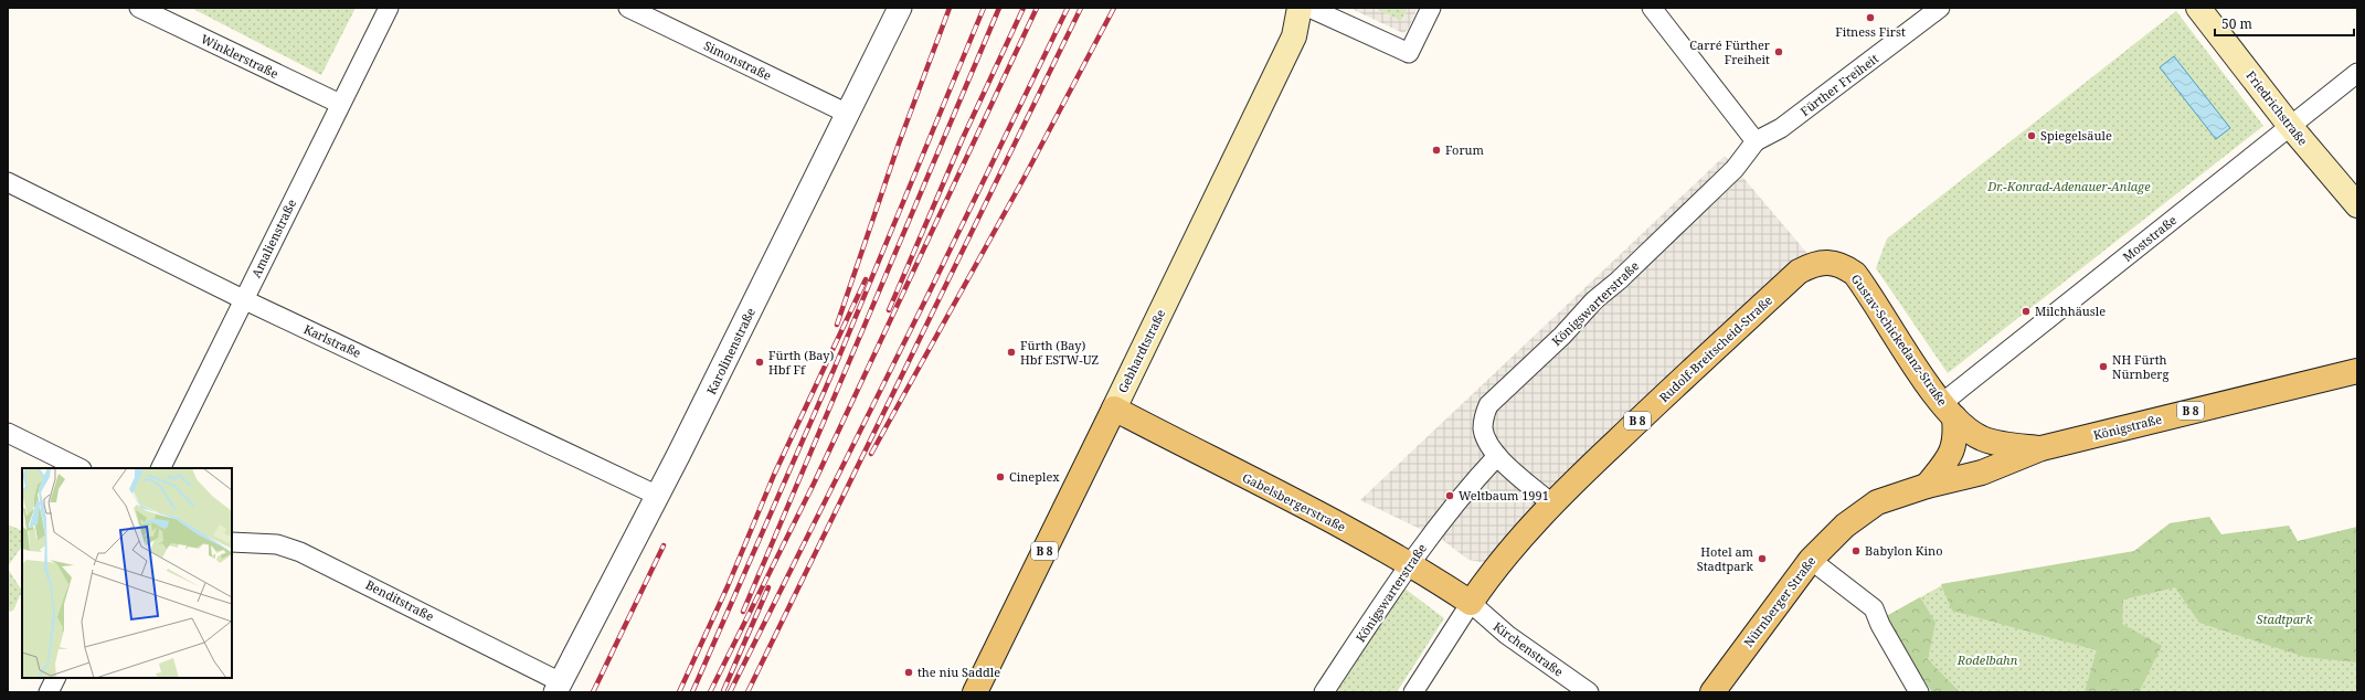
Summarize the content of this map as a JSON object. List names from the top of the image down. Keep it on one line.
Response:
{"streets":{"main road":["Friedrichstraße","Gustav-Schickedanz-Straße","Rudolf-Breitscheid-Straße","Gebhardtstraße","B 8","Königstraße","Gabelsbergerstraße","Nürnberger Straße"],"street":["Winklerstraße","Simonstraße","Fürther Freiheit","Amalienstraße","Moststraße","Königswarterstraße","Karlstraße","Karolinenstraße","Benditstraße","Kirchenstraße"]},"crossings":[["Winklerstraße","Amalienstraße"],["Simonstraße","Karolinenstraße"],["Fürther Freiheit","Königswarterstraße"],["Friedrichstraße","Moststraße"],["Amalienstraße","Karlstraße"],["Moststraße","Gustav-Schickedanz-Straße"],["Königswarterstraße","Rudolf-Breitscheid-Straße"],["Königswarterstraße","Gabelsbergerstraße"],["Gustav-Schickedanz-Straße","Rudolf-Breitscheid-Straße"],["Gustav-Schickedanz-Straße","Königstraße"],["Karlstraße","Karolinenstraße"],["Rudolf-Breitscheid-Straße","Gabelsbergerstraße"],["Rudolf-Breitscheid-Straße","Kirchenstraße"],["Karolinenstraße","Benditstraße"],["Gebhardtstraße","Gabelsbergerstraße"],["Königstraße","Nürnberger Straße"],["Gabelsbergerstraße","Kirchenstraße"]],"parks":["Dr.-Konrad-Adenauer-Anlage","Stadtpark","Rodelbahn"],"places":["Fitness First","Carré Fürther Freiheit","Spiegelsäule","Forum","Milchhäusle","Fürth (Bay) Hbf ESTW-UZ","Fürth (Bay) Hbf Ff","NH Fürth Nürnberg","Cineplex","Weltbaum 1991","Babylon Kino","Hotel am Stadtpark","the niu Saddle"],"scale_bar":"50 m"}
